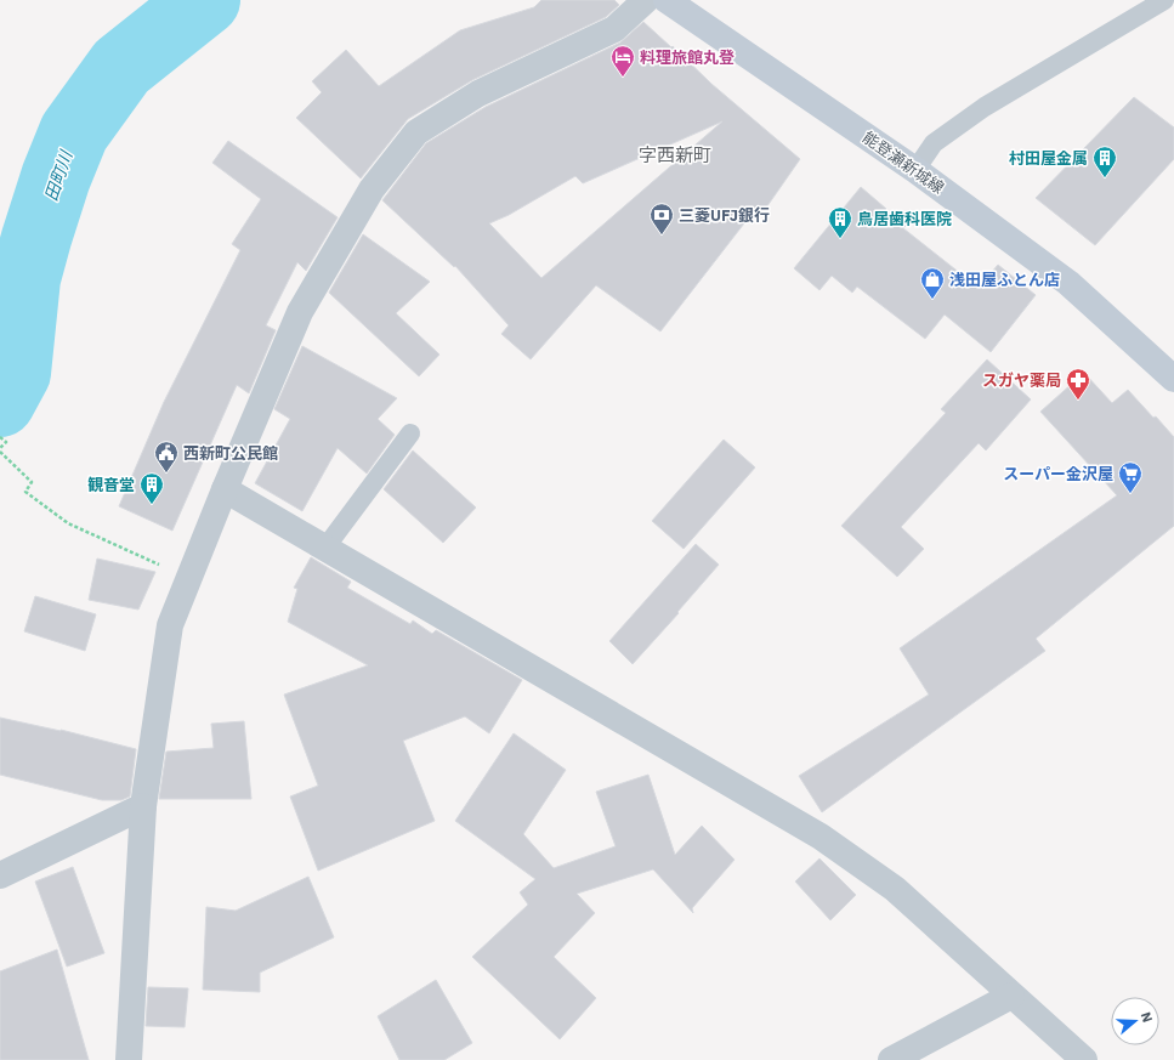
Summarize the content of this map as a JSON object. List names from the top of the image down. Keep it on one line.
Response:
{"streets":{"main road":["能登瀬新城線"]},"districts":["字西新町"],"water":["田町川"],"places":{"hotel":["料理旅館丸登"],"building":["村田屋金属","鳥居歯科医院","観音堂"],"bank":["三菱UFJ銀行"],"shop":["浅田屋ふとん店"],"pharmacy":["スガヤ薬局"],"public building":["西新町公民館"],"supermarket":["スーパー金沢屋"]},"north":"right"}
